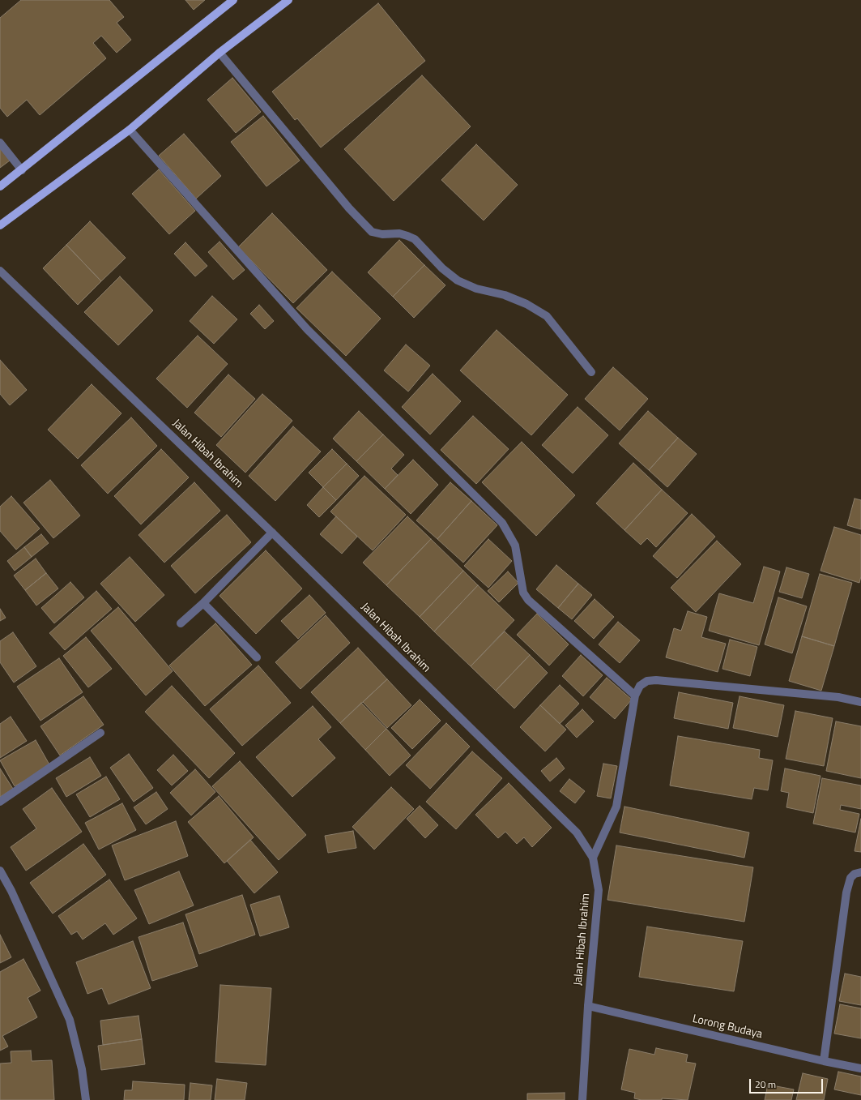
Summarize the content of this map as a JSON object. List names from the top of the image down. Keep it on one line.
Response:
{"streets":{"street":["Jalan Hibah Ibrahim","Lorong Budaya"]},"crossings":[["Jalan Hibah Ibrahim","Lorong Budaya"]],"scale_bar":"20 m"}
